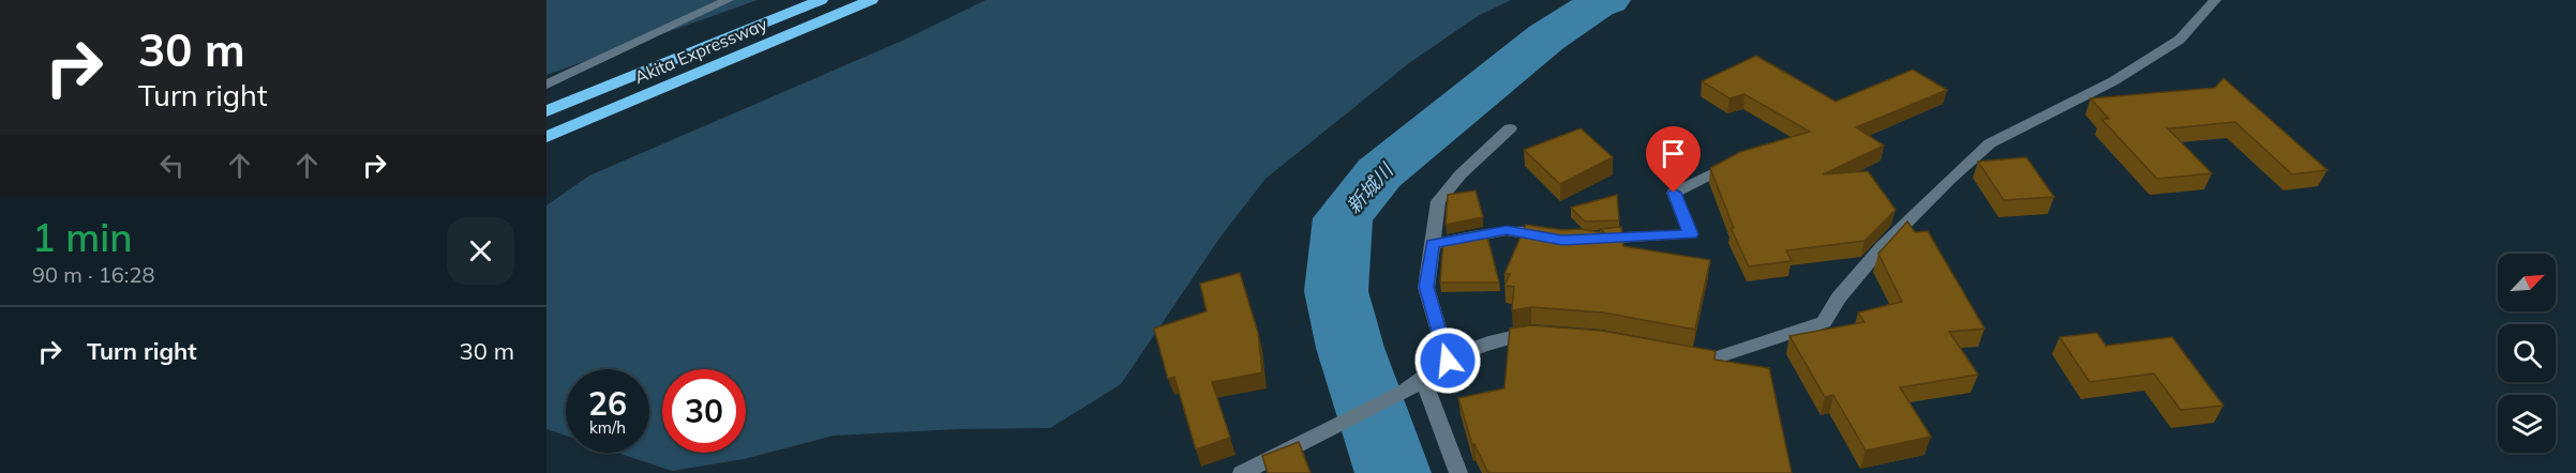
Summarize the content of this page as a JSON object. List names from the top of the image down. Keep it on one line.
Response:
{"streets":{"highway":["Akita Expressway"]},"water":["新城川"],"north":"top right","page":{"turn":["30 m","Turn right"],"heading":["1 min","90 m · 16:28"],"list":[{"name":"Turn right","value":"30 m"}],"speed":"26 km/h","limit":"30"}}
